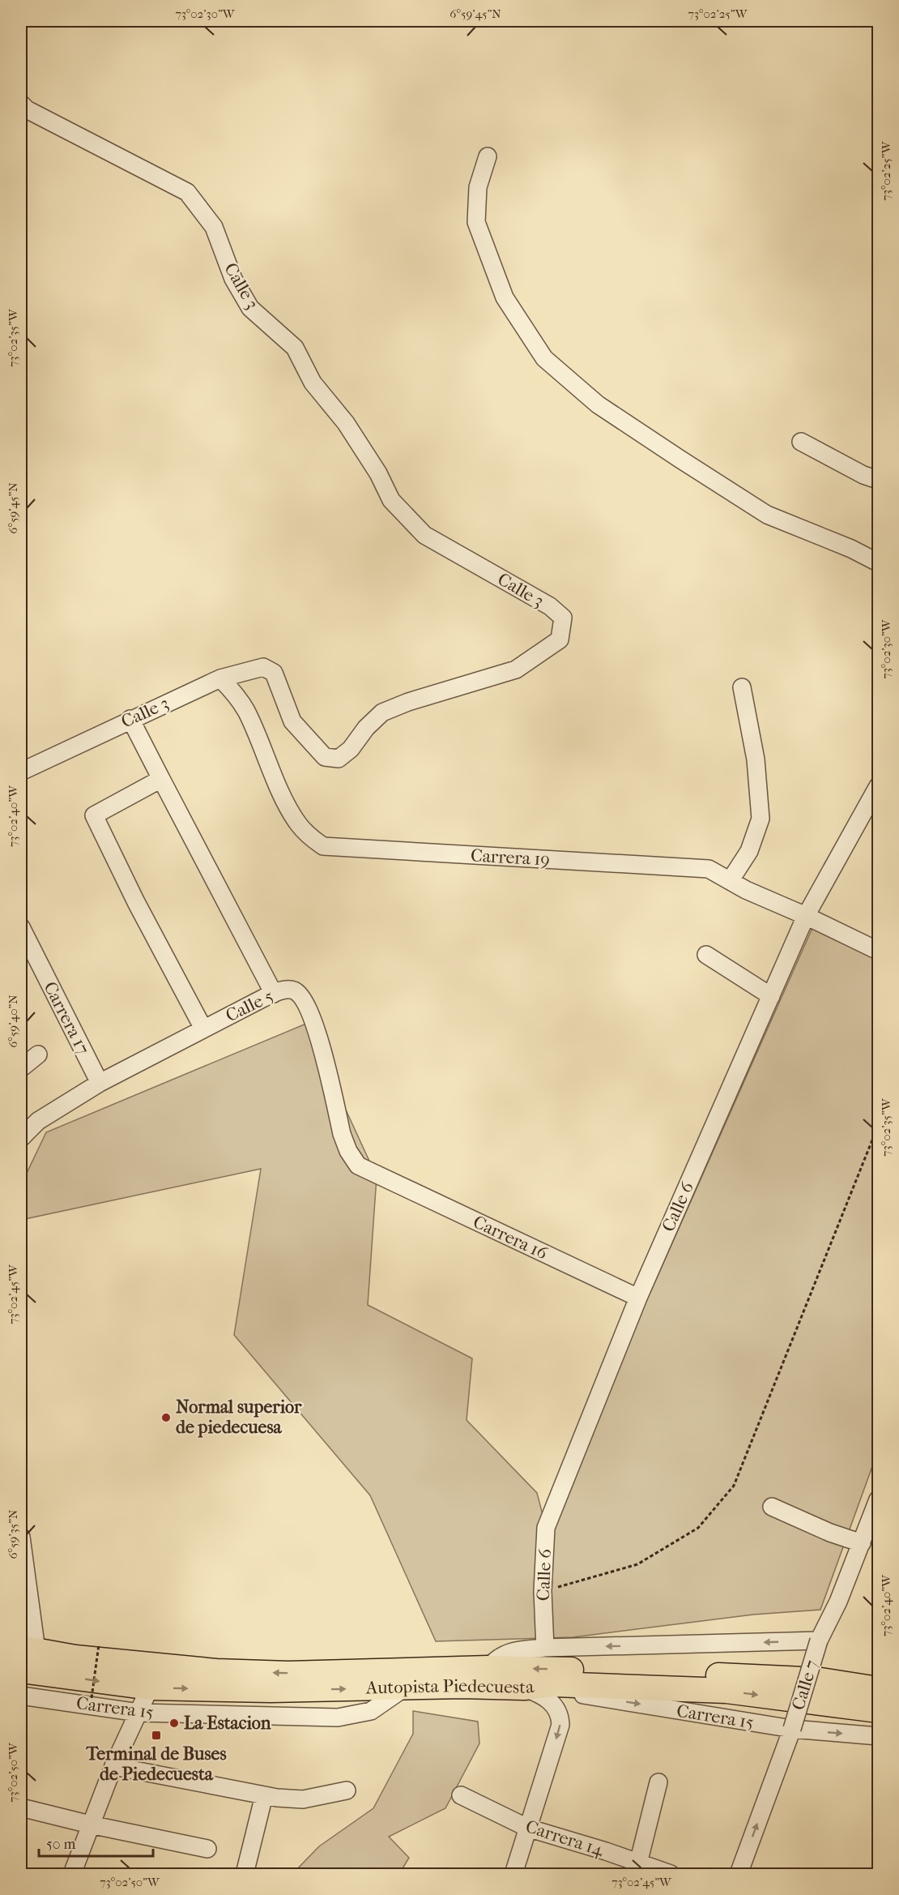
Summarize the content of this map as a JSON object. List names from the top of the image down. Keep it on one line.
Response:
{"streets":{"highway":["Autopista Piedecuesta"],"street":["Calle 3","Carrera 19","Calle 5","Carrera 17","Calle 6","Carrera 16","Calle 7","Carrera 15","Carrera 14"]},"crossings":[["Calle 3","Carrera 19"],["Carrera 19","Calle 6"],["Calle 5","Carrera 17"],["Calle 5","Carrera 16"],["Calle 6","Carrera 16"],["Calle 7","Carrera 15"],["Autopista Piedecuesta","Carrera 15"]],"places":{"other":["Normal superior de piedecuesa","La Estacion"],"transit":["Terminal de Buses de Piedecuesta"]},"scale_bar":"50 m","coordinates":["73°02'30\"W","6°59'45\"N","73°02'25\"W","73°02'35\"W","73°02'40\"W","6°59'40\"N","73°02'45\"W","6°59'35\"N","73°02'50\"W"]}
